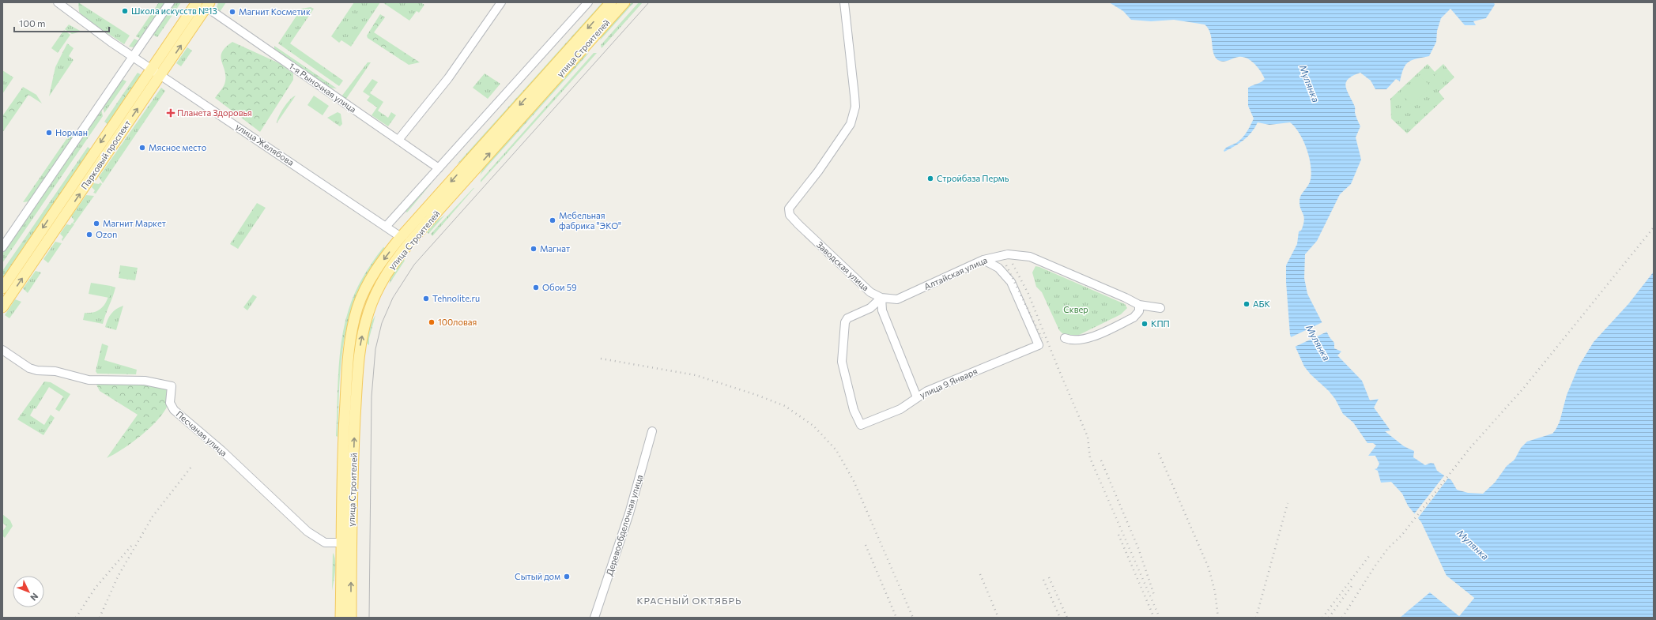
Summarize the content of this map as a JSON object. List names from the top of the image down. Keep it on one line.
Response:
{"streets":{"main road":["улица Строителей","улица Желябова","Парковый проспект"],"street":["1-я Рыночная улица","Заводская улица","Алтайская улица","улица 9 Января","Песчаная улица","Деревообделочная улица"]},"crossings":[["улица Строителей","улица Желябова"],["улица Строителей","Песчаная улица"],["1-я Рыночная улица","Парковый проспект"],["улица Желябова","Парковый проспект"],["Заводская улица","Алтайская улица"],["Заводская улица","улица 9 Января"],["Алтайская улица","улица 9 Января"]],"districts":["КРАСНЫЙ ОКТЯБРЬ"],"water":["Мулянка"],"parks":["Сквер"],"places":{"other":["Школа искусств №13","Магнит Косметик","Норман","Мясное место","Стройбаза Пермь","Мебельная фабрика \"ЭКО\"","Магнит Маркет","Ozon","Магнат","Обои 59","Tehnolite.ru","АБК","100ловая","КПП","Сытый дом"],"health":["Планета Здоровья"]},"scale_bar":"100 m","north":"bottom right"}
